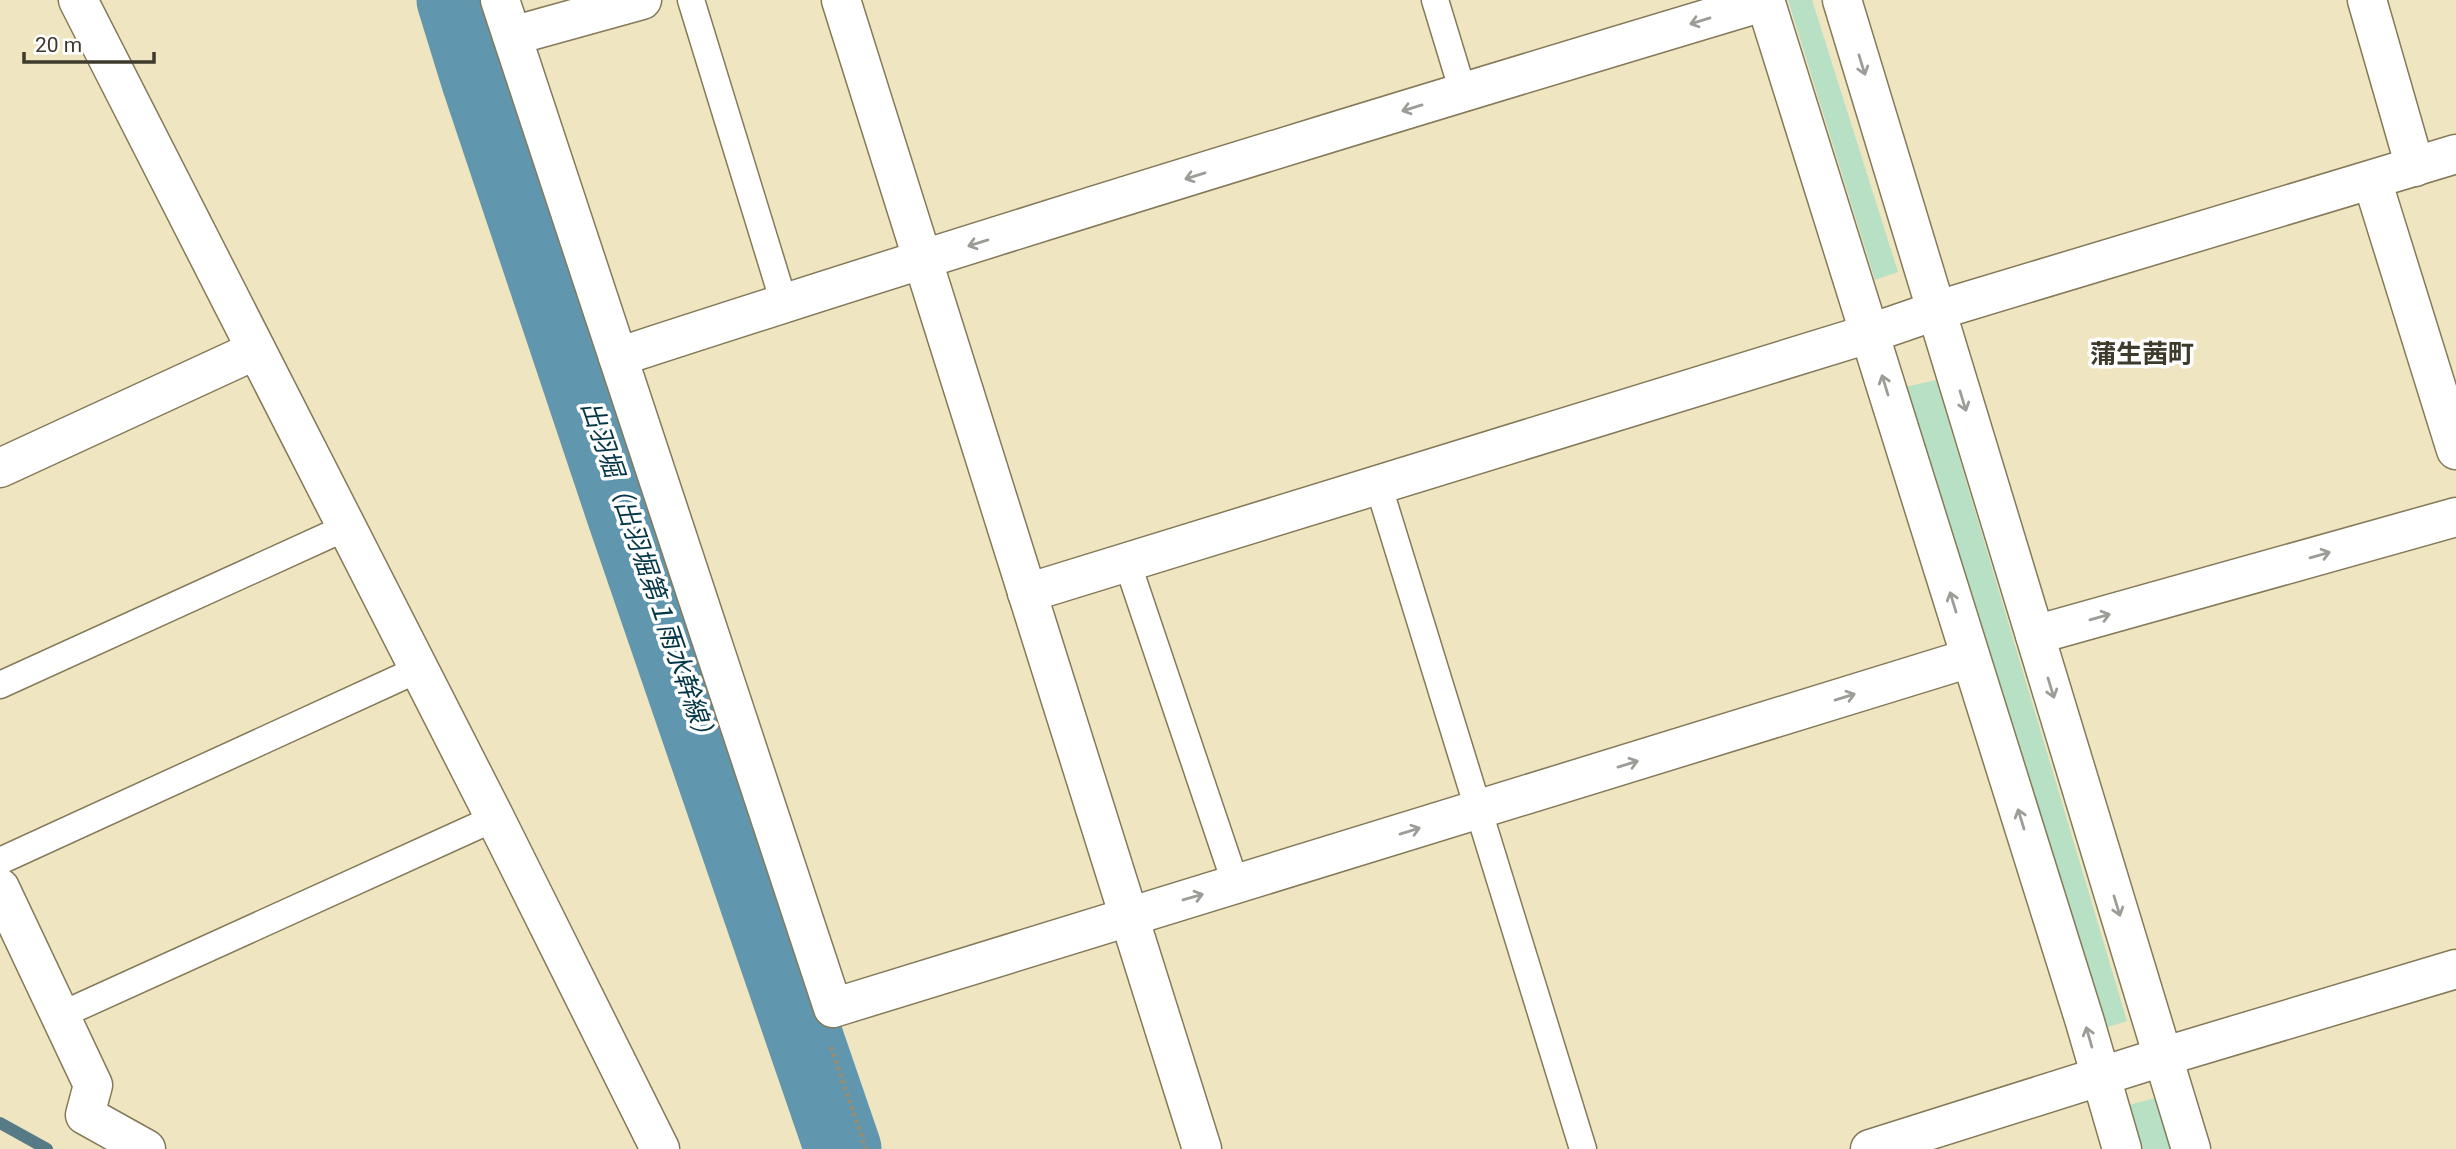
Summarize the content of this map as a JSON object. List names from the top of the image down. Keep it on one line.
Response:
{"districts":["蒲生茜町"],"water":["出羽堀（出羽堀第１雨水幹線）"],"scale_bar":"20 m"}
